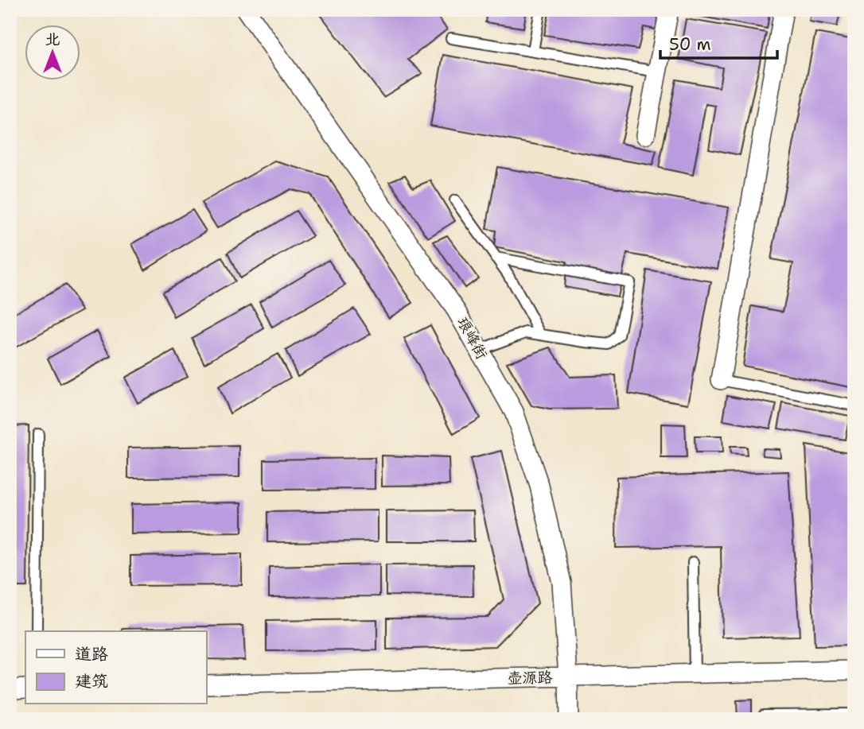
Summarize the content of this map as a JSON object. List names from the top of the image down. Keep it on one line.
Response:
{"streets":{"street":["琅峰街","壶源路"]},"crossings":[["琅峰街","壶源路"]],"legend":["道路","建筑"],"scale_bar":"50 m","north":"top"}
